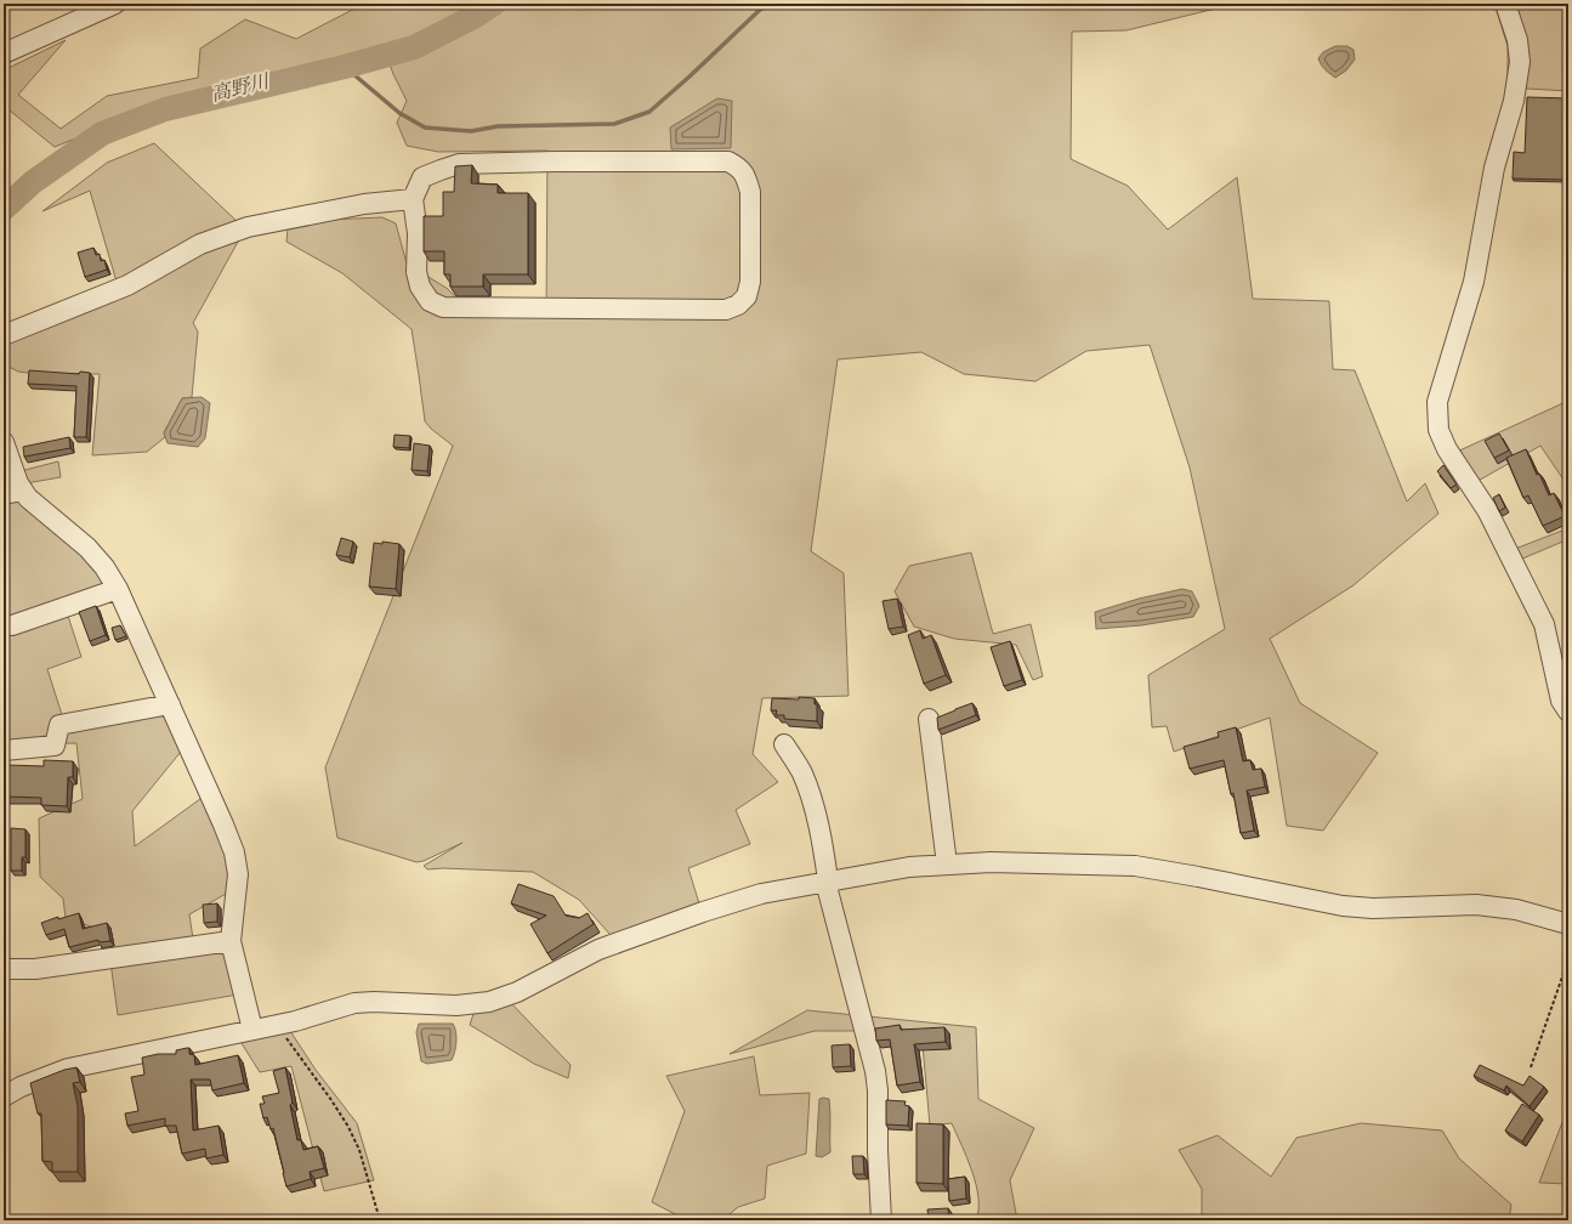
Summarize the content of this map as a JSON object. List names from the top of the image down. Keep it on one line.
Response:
{"water":["高野川"]}
